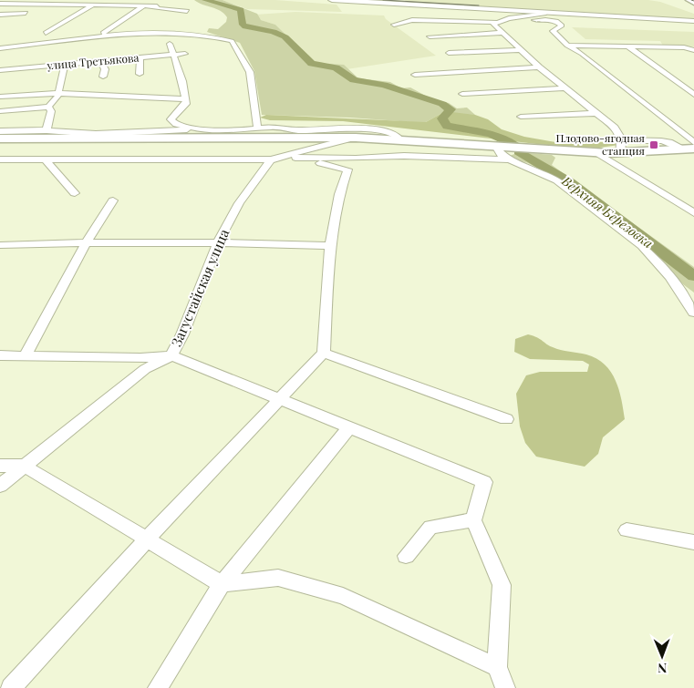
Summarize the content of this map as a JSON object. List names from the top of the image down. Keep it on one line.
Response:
{"streets":{"street":["улица Третьякова","Загустайская улица"]},"water":["Верхняя Березовка"],"places":{"transit":["Плодово-ягодная станция"]},"north":"bottom"}
